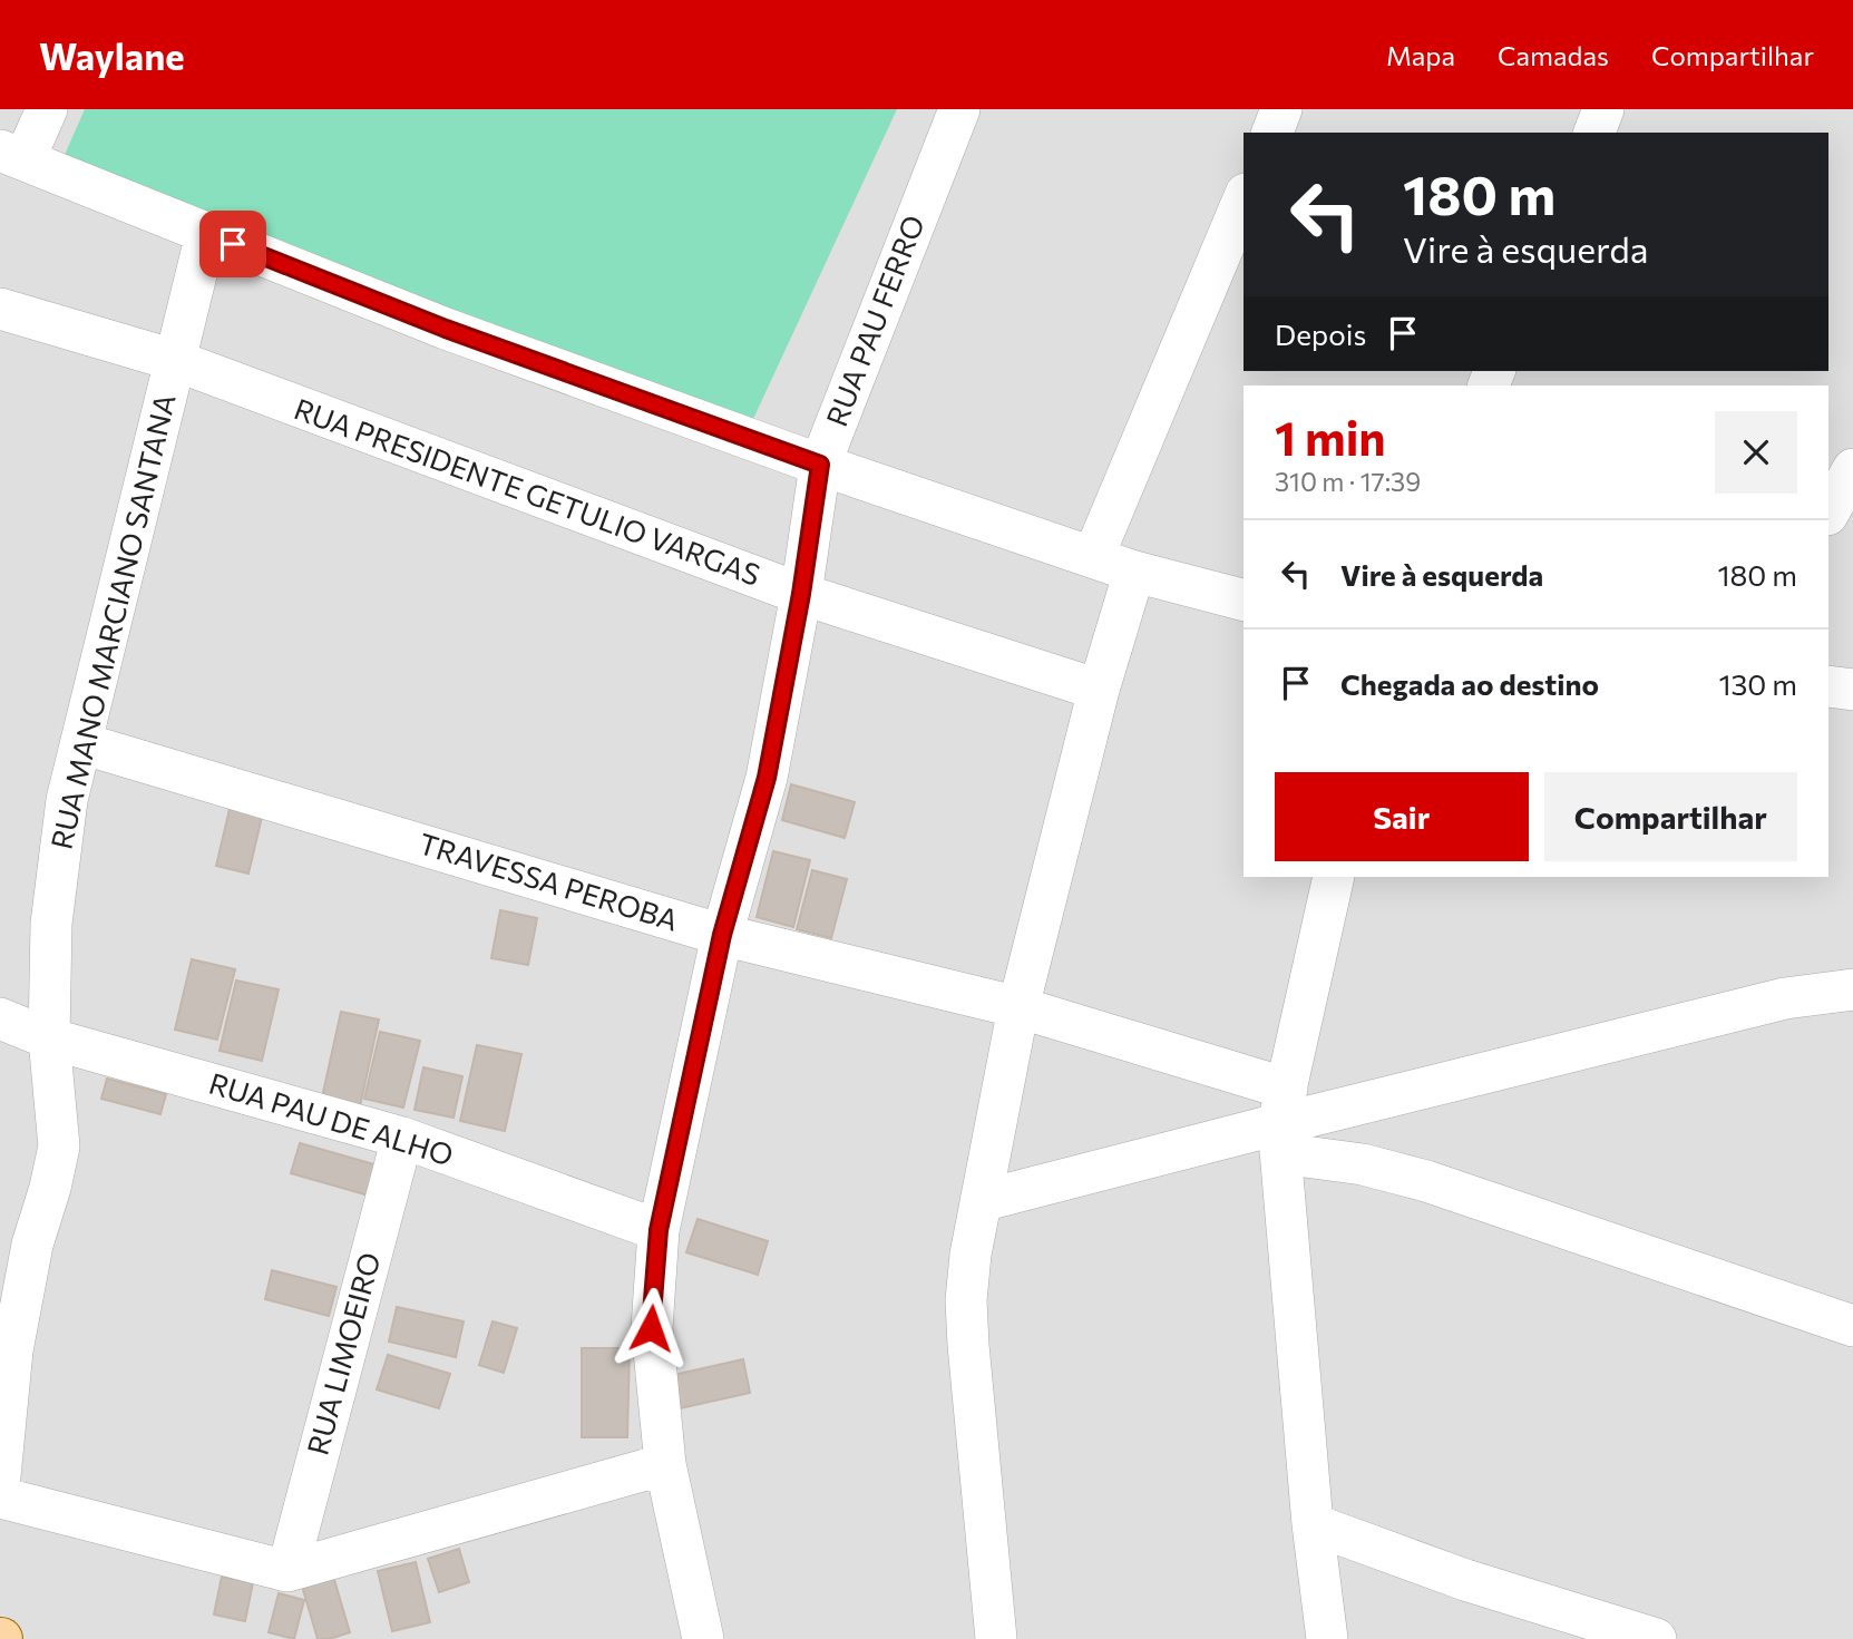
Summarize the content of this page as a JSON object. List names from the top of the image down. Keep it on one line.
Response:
{"streets":{"street":["RUA PAU FERRO","RUA PRESIDENTE GETULIO VARGAS","RUA MANO MARCIANO SANTANA","TRAVESSA PEROBA","RUA PAU DE ALHO","RUA LIMOEIRO"]},"crossings":[["RUA PAU FERRO","RUA PRESIDENTE GETULIO VARGAS"],["RUA PAU FERRO","TRAVESSA PEROBA"],["RUA PAU FERRO","RUA PAU DE ALHO"],["RUA PRESIDENTE GETULIO VARGAS","RUA MANO MARCIANO SANTANA"],["RUA MANO MARCIANO SANTANA","TRAVESSA PEROBA"],["RUA MANO MARCIANO SANTANA","RUA PAU DE ALHO"],["RUA PAU DE ALHO","RUA LIMOEIRO"]],"page":{"header":"Waylane","nav":["Mapa","Camadas","Compartilhar"],"turn":["180 m","Vire à esquerda"],"then":"Depois","heading":["1 min","310 m · 17:39"],"list":[{"name":"Vire à esquerda","value":"180 m"},{"name":"Chegada ao destino","value":"130 m"}],"buttons":["Sair","Compartilhar"]}}
